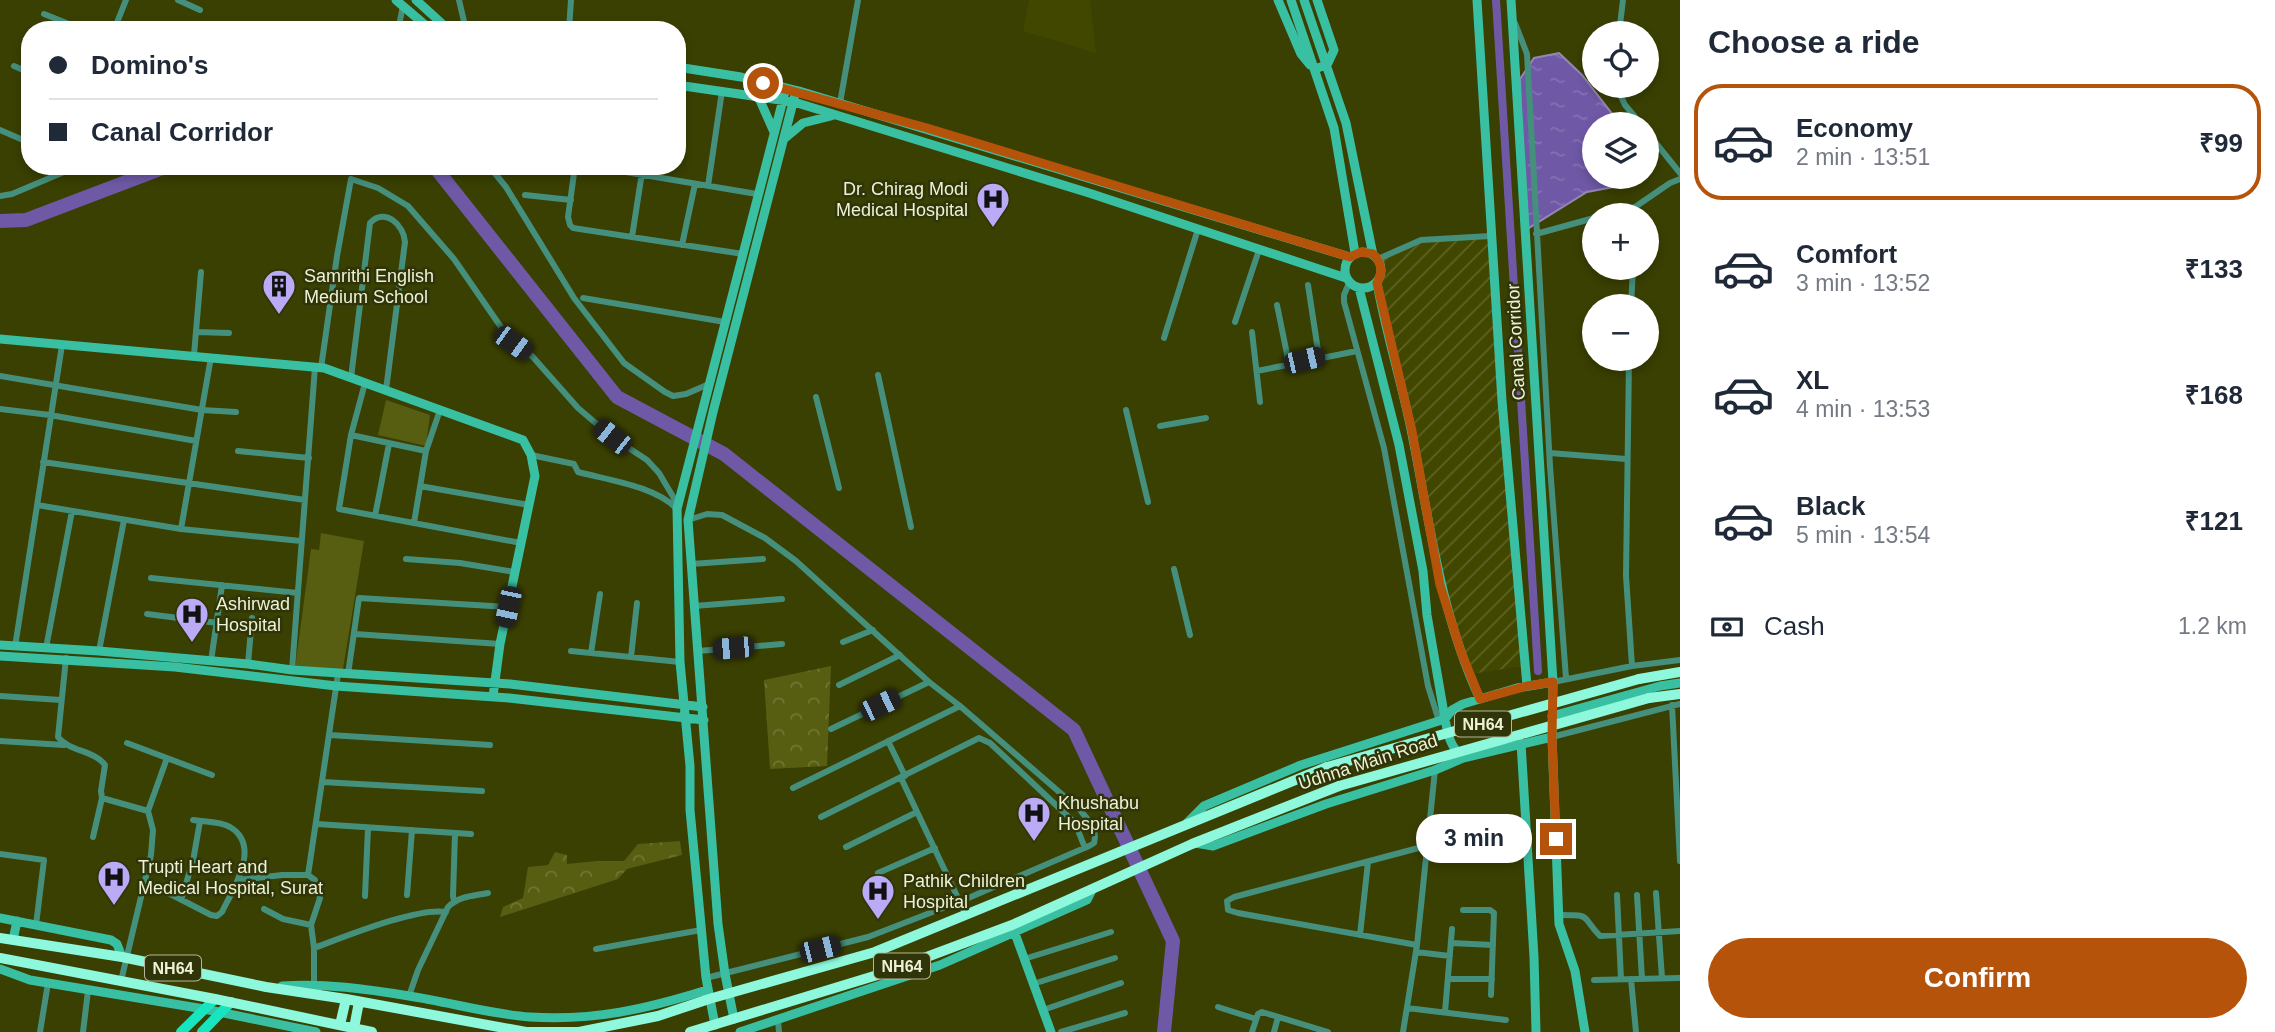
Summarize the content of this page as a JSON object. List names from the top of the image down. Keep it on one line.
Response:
{"streets":{"highway":["NH64","Udhna Main Road"],"street":["Canal Corridor"]},"crossings":[["NH64","Udhna Main Road"]],"places":{"hospital":["Dr. Chirag Modi Medical Hospital","Ashirwad Hospital","Khushabu Hospital","Trupti Heart and Medical Hospital, Surat","Pathik Children Hospital"],"building":["Samrithi English Medium School"]},"page":{"heading":"Choose a ride","map_buttons":["+","−"],"banner":["Domino's","Canal Corridor"],"list":[{"name":"Economy","note":"2 min · 13:51","value":"₹99"},{"name":"Comfort","note":"3 min · 13:52","value":"₹133"},{"name":"XL","note":"4 min · 13:53","value":"₹168"},{"name":"Black","note":"5 min · 13:54","value":"₹121"}],"pay":["Cash","1.2 km"],"bubble":"3 min","buttons":"Confirm"}}
